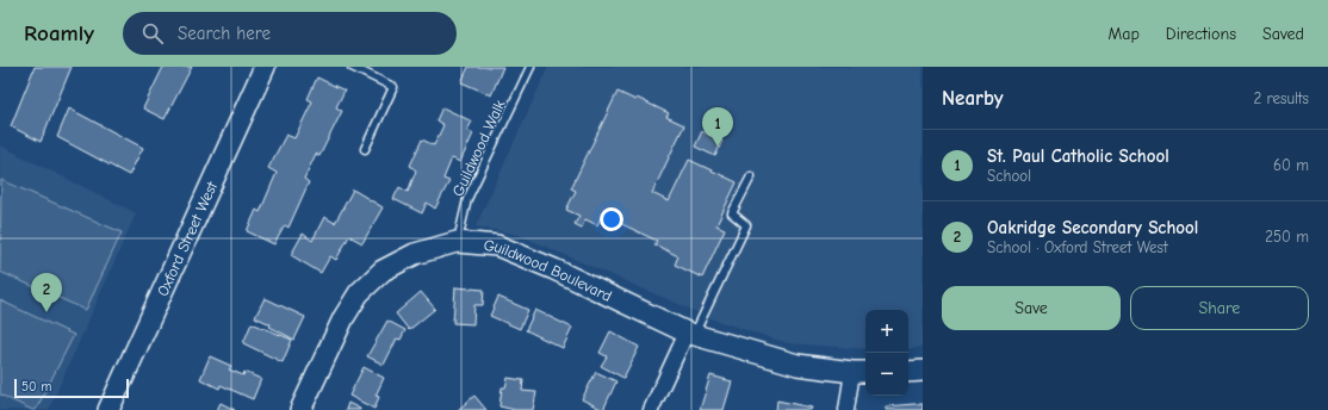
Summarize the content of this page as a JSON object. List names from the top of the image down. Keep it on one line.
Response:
{"streets":{"street":["Oxford Street West","Guildwood Boulevard"],"lane":["Guildwood Walk"]},"crossings":[["Guildwood Walk","Guildwood Boulevard"]],"scale_bar":"50 m","page":{"header":"Roamly","search":"Search here","nav":["Map","Directions","Saved"],"heading":["Nearby","2 results"],"pins":["1","2"],"list":[{"mark":"1","name":"St. Paul Catholic School","note":"School","value":"60 m"},{"mark":"2","name":"Oakridge Secondary School","note":"School · Oxford Street West","value":"250 m"}],"buttons":["Save","Share"],"map_buttons":["+","−"],"scale":"50 m"}}
